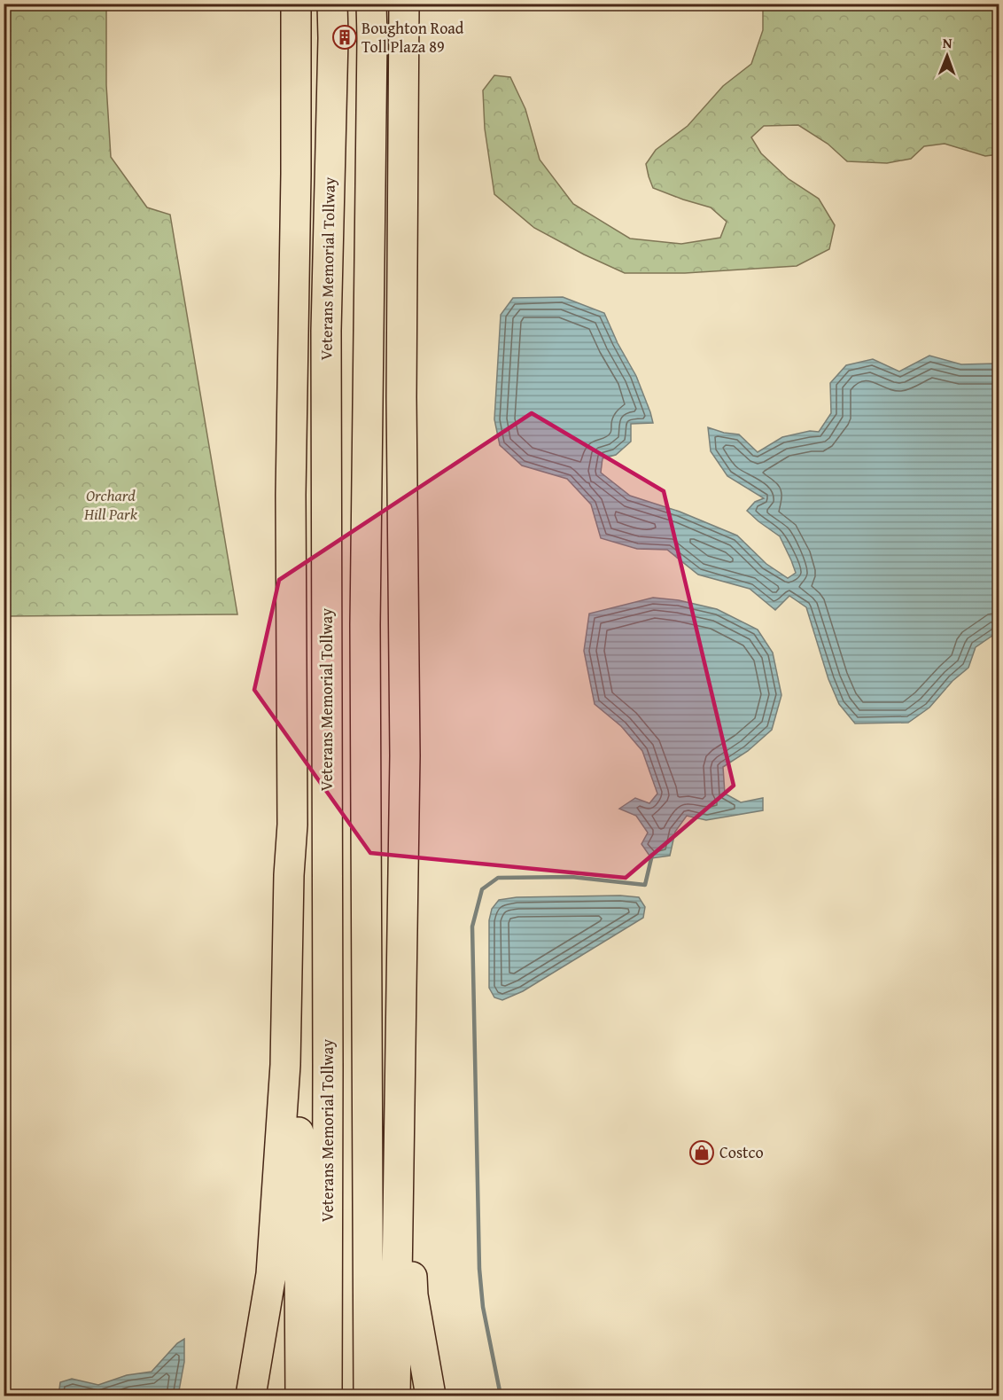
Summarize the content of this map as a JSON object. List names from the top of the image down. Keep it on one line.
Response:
{"streets":{"highway":["Veterans Memorial Tollway"]},"parks":["Orchard Hill Park"],"places":{"building":["Boughton Road Toll Plaza 89"],"shop":["Costco"]},"north":"top"}
